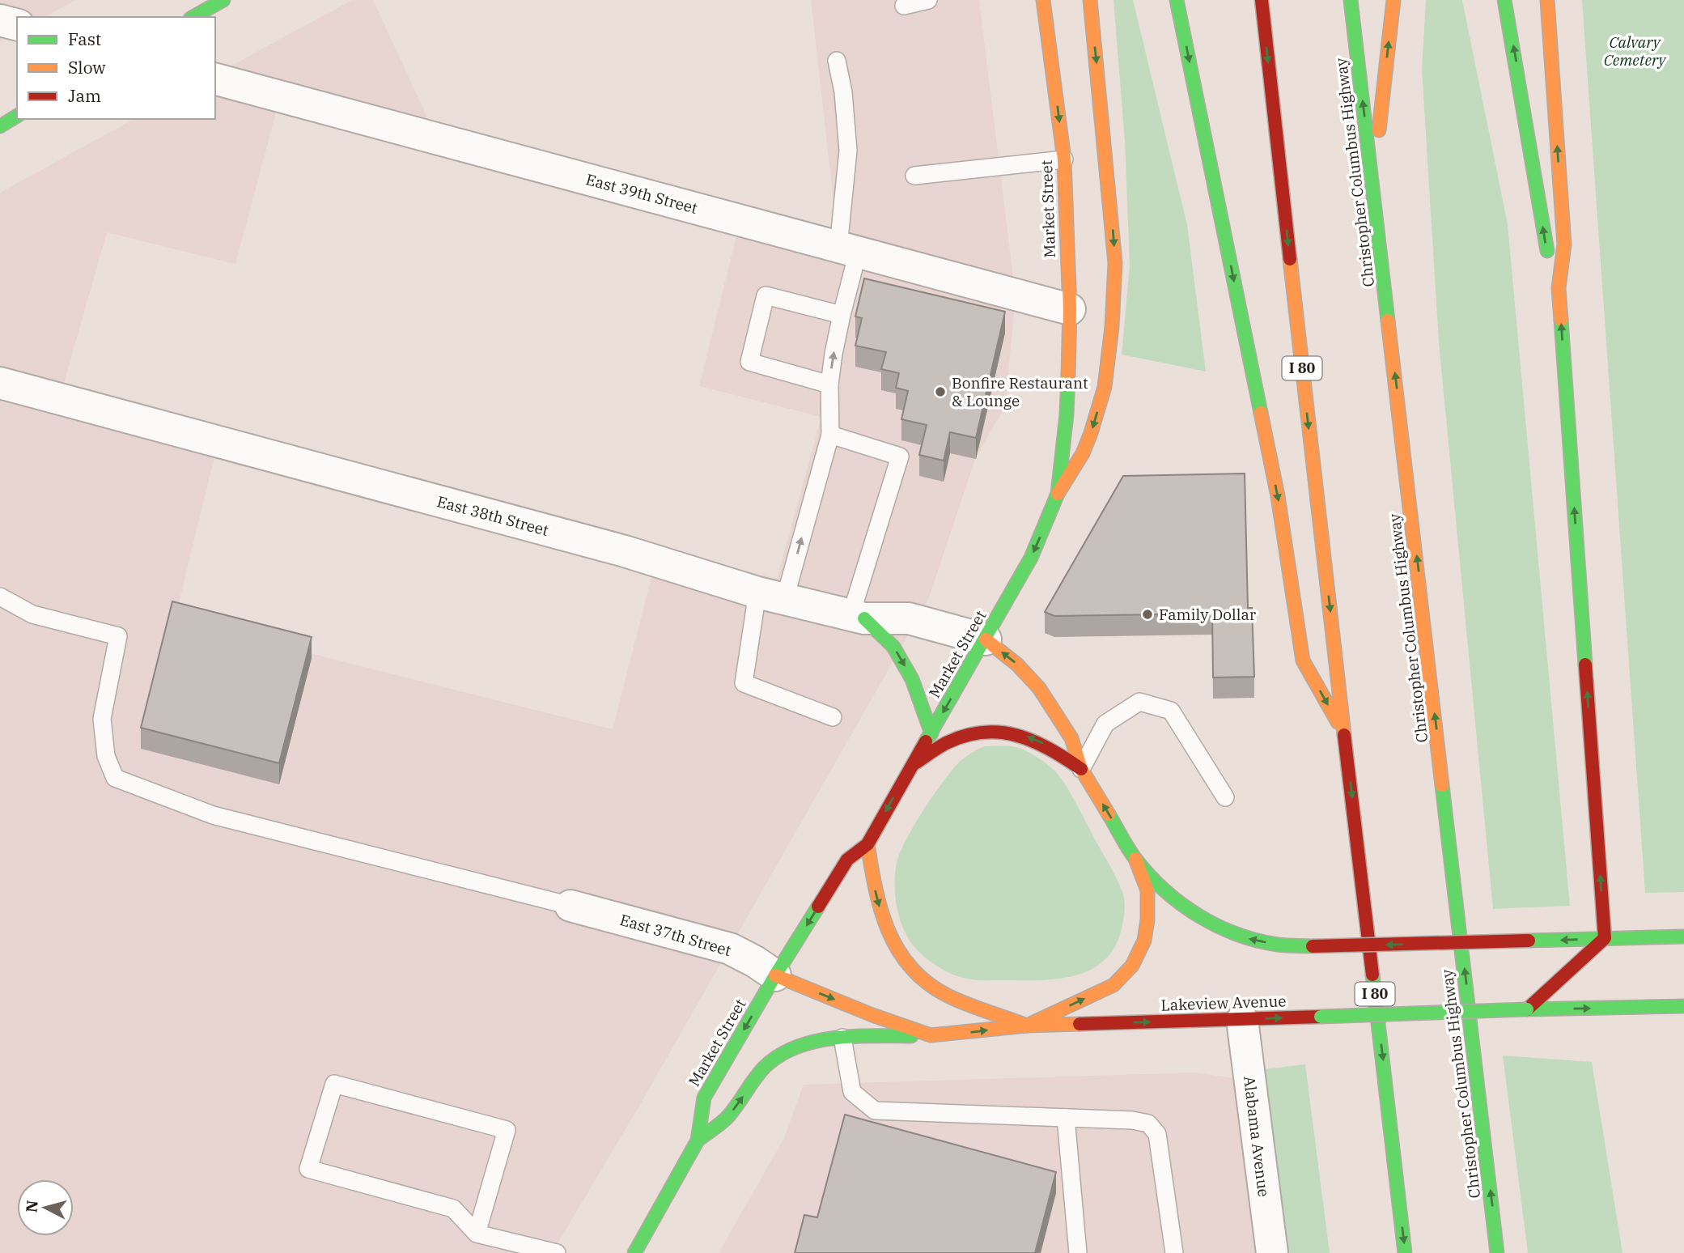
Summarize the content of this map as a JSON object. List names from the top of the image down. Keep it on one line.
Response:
{"streets":{"main road":["Christopher Columbus Highway","Market Street","I 80","Lakeview Avenue"],"street":["East 39th Street","East 38th Street","East 37th Street","Alabama Avenue"]},"crossings":[["East 39th Street","Market Street"],["Market Street","East 38th Street"],["Market Street","East 37th Street"],["Market Street","Lakeview Avenue"],["East 37th Street","Lakeview Avenue"],["Lakeview Avenue","Alabama Avenue"]],"one_way":["Market Street"],"parks":["Calvary Cemetery"],"places":["Bonfire Restaurant & Lounge","Family Dollar"],"legend":["Fast","Slow","Jam"],"north":"left"}
